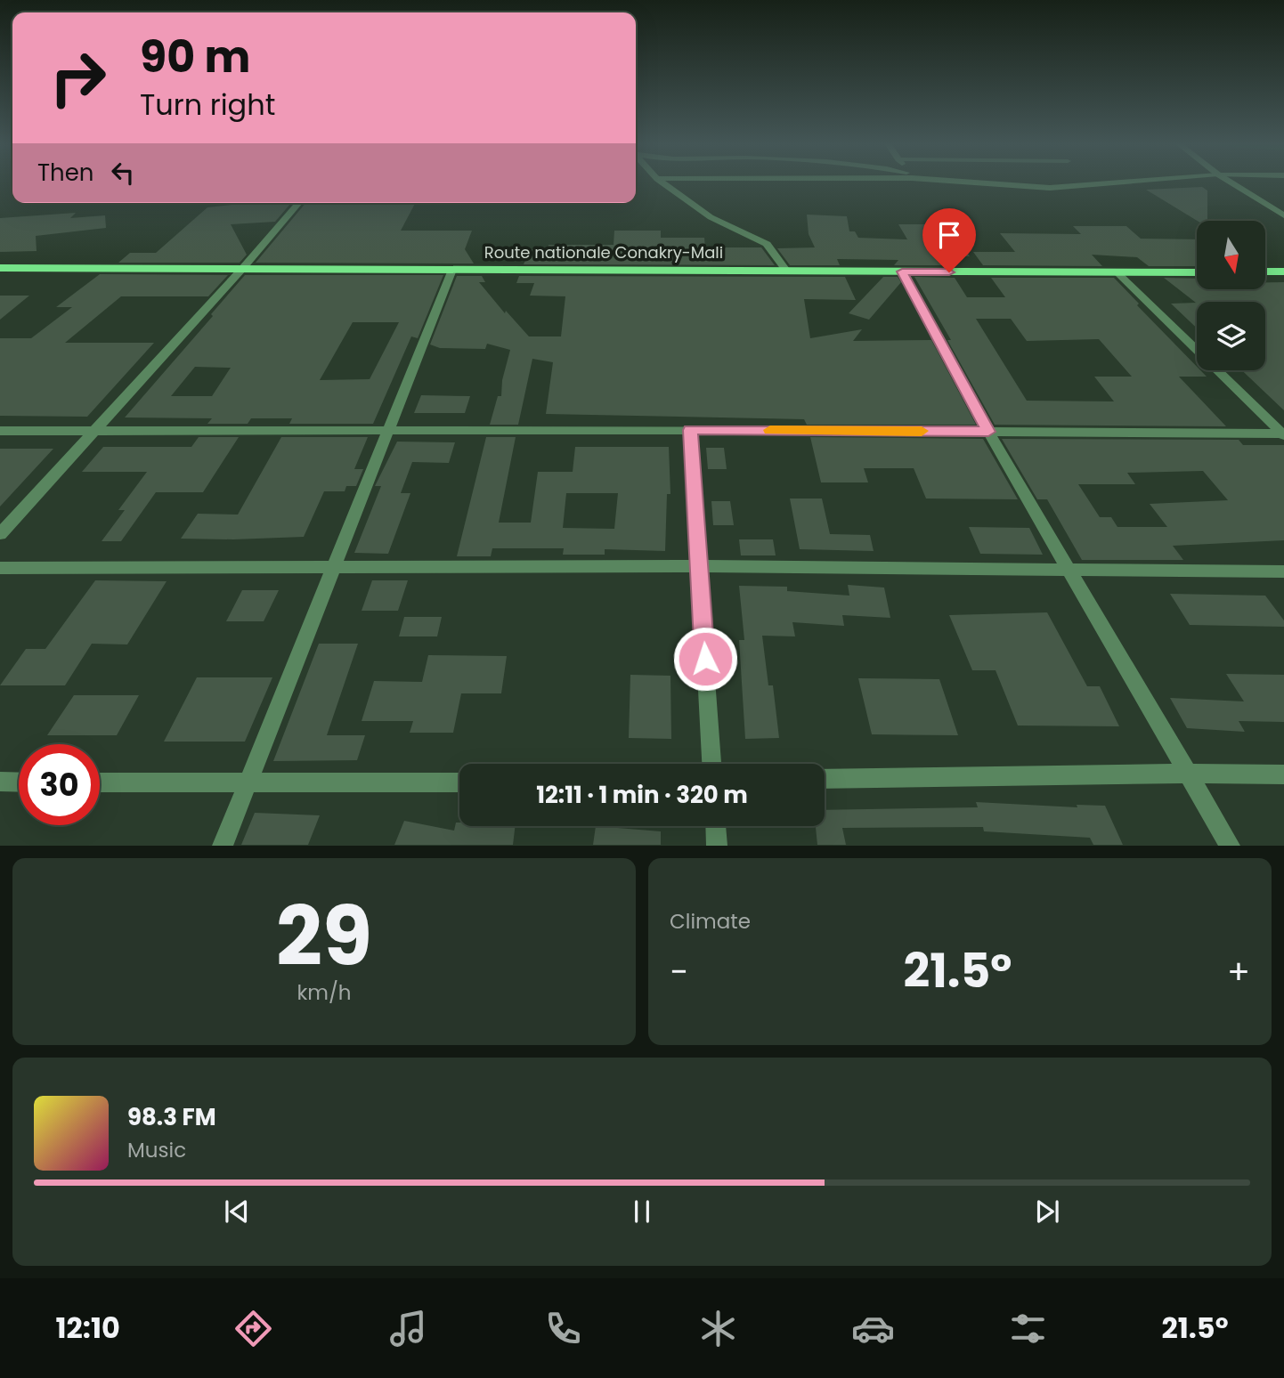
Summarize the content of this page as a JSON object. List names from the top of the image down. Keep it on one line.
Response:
{"streets":{"highway":["Route nationale Conakry-Mali"]},"north":"bottom","page":{"turn":["90 m","Turn right"],"then":"Then","limit":"30","trip":"12:11 · 1 min · 320 m","tile":[["29","km/h"],"Climate"],"heat":["−","21.5°","+"],"song":["98.3 FM","Music"],"tabs":["12:10","21.5°"]}}
